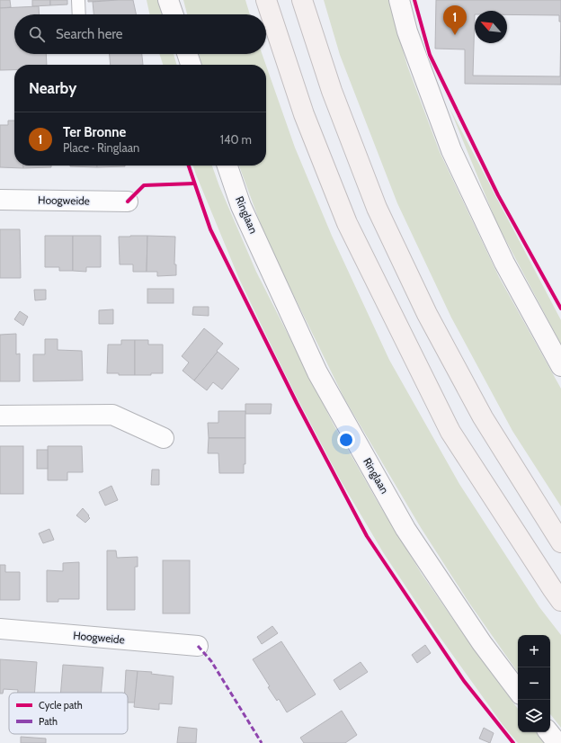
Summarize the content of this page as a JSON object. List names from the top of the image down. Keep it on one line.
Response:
{"streets":{"main road":["Ringlaan"],"street":["Hoogweide"]},"legend":["Cycle path","Path"],"north":"top left","page":{"pins":"1","search":"Search here","heading":"Nearby","list":[{"mark":"1","name":"Ter Bronne","note":"Place · Ringlaan","value":"140 m"}],"map_buttons":["+","−"]}}
